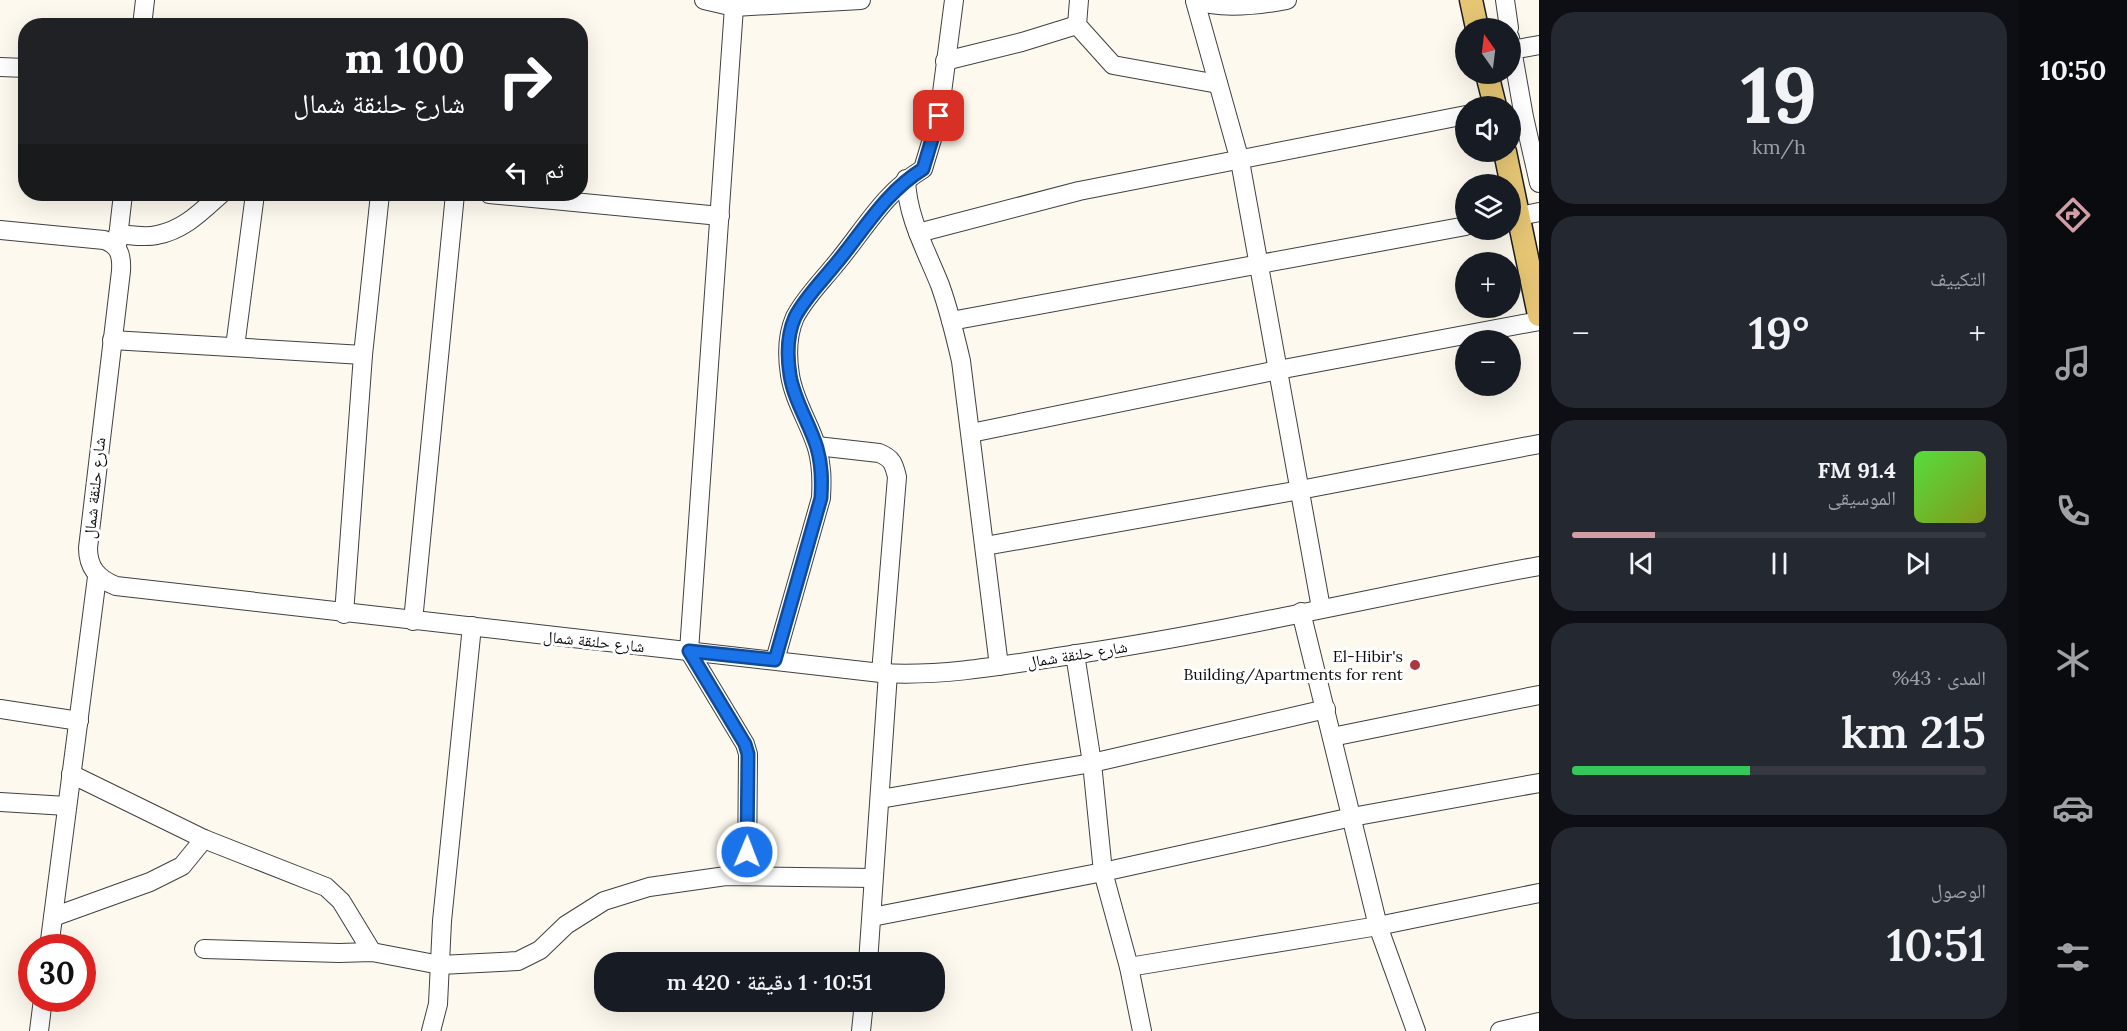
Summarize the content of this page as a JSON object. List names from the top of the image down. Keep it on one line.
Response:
{"streets":{"street":["شارع حلنقة شمال"]},"places":["El-Hibir's Building/Apartments for rent"],"north":"top","page":{"tabs":"10:50","tile":[["19","km/h"],"التكييف",["المدى · 43%","215 km"],["الوصول","10:51"]],"map_buttons":["+","−"],"turn":["100 m","شارع حلنقة شمال"],"then":"ثم","heat":["−","19°","+"],"song":["91.4 FM","الموسيقى"],"limit":"30","trip":"10:51 · 1 دقيقة · 420 m"}}
